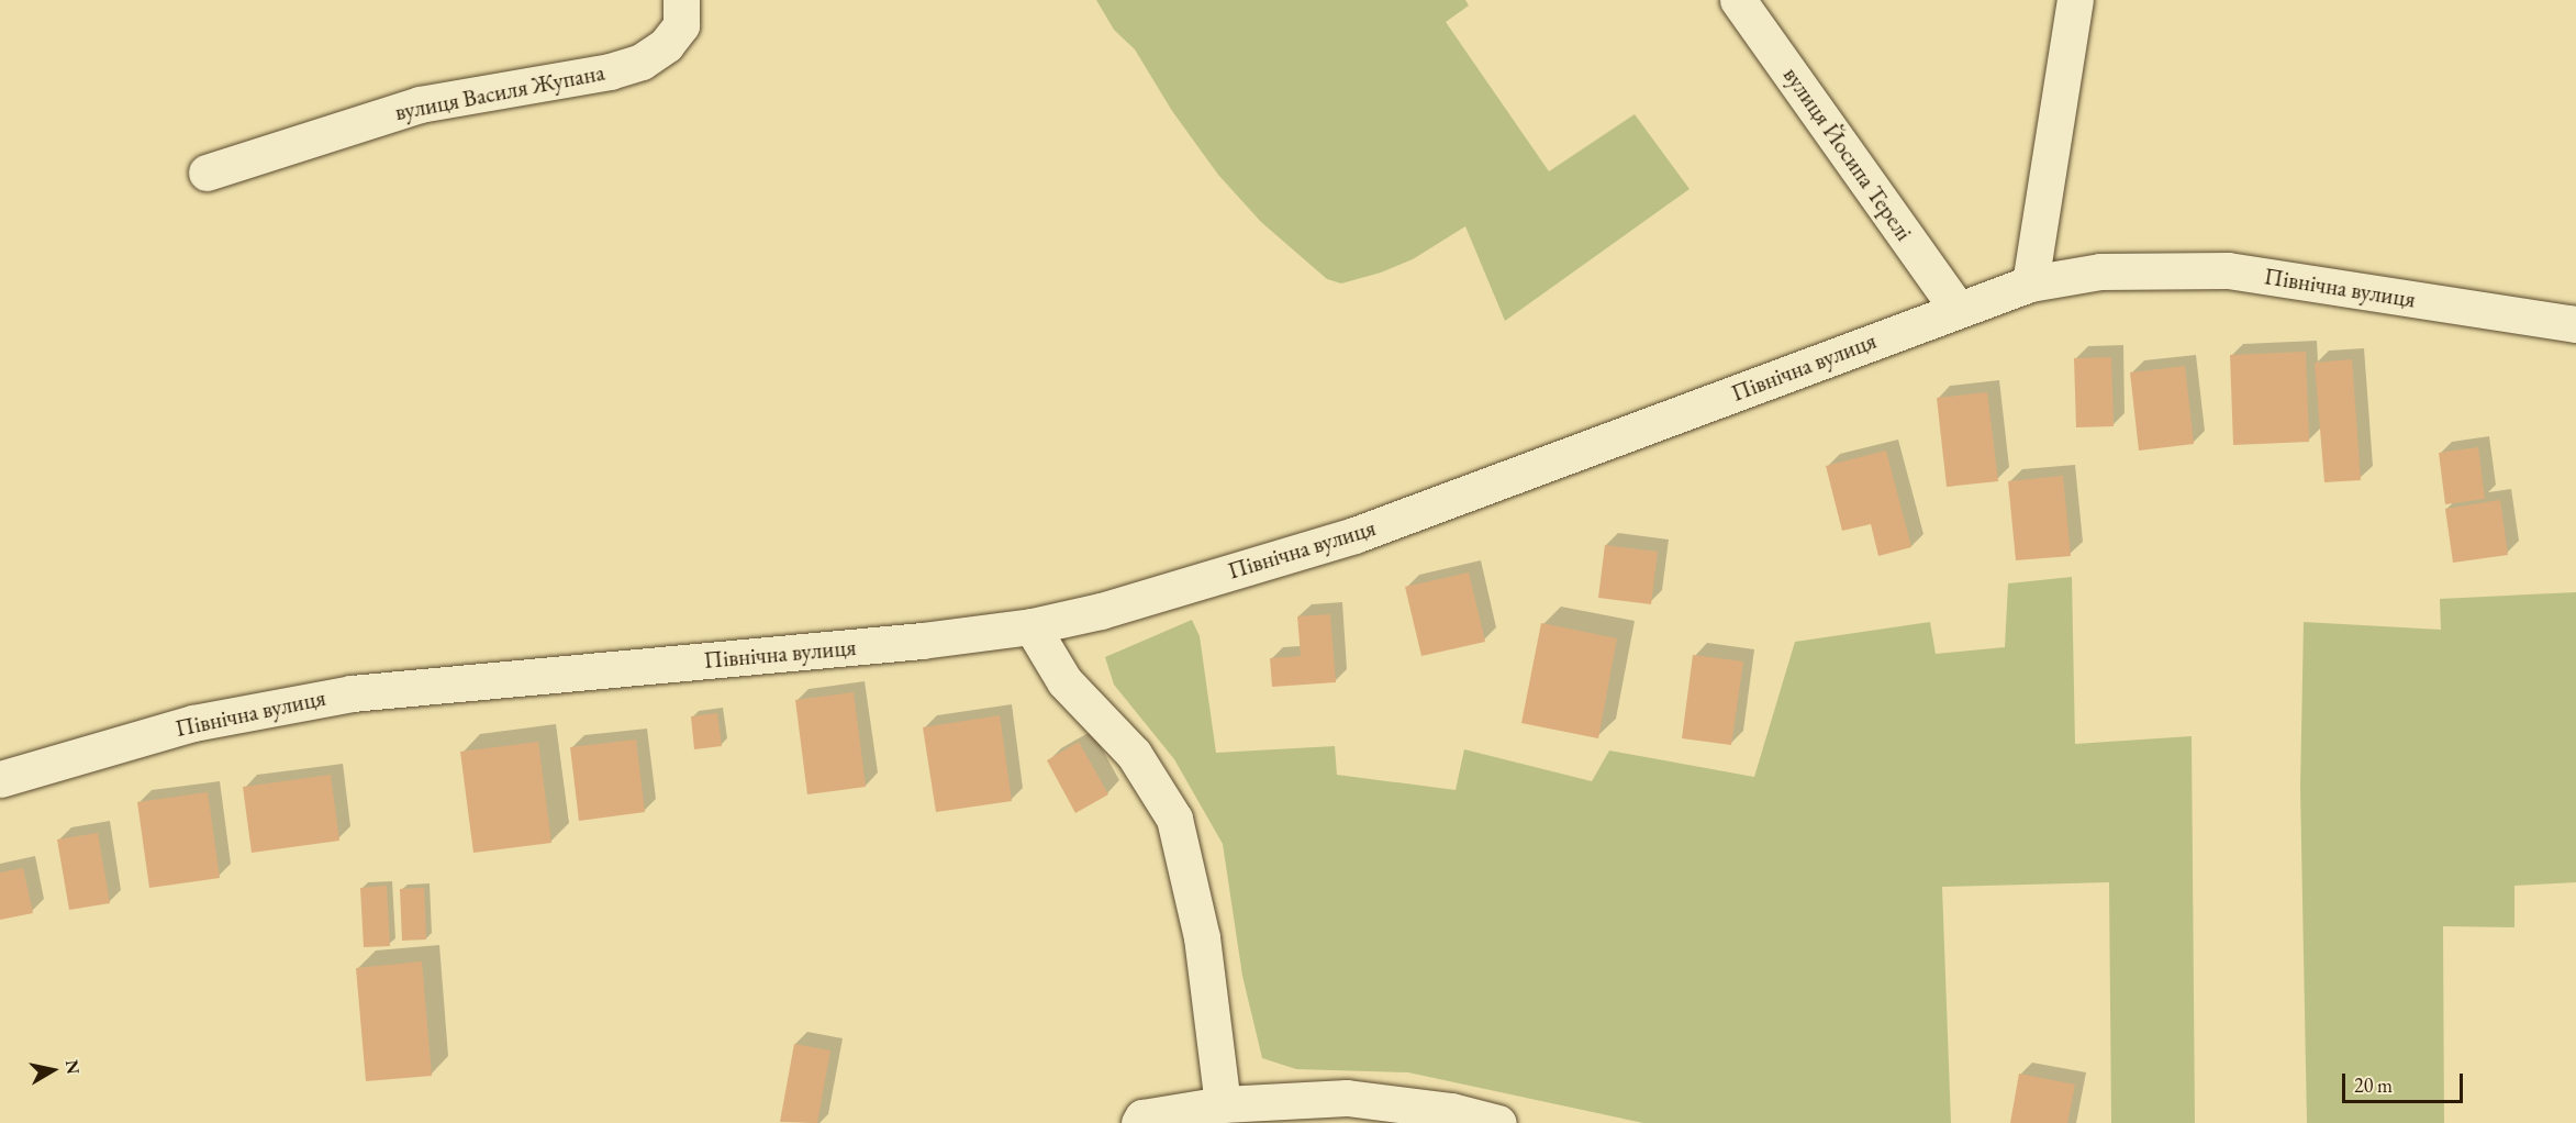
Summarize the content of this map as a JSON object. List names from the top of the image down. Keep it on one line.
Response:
{"streets":{"street":["вулиця Василя Жупана","вулиця Йосипа Терелі","Північна вулиця"]},"crossings":[["вулиця Йосипа Терелі","Північна вулиця"]],"scale_bar":"20 m","north":"right"}
